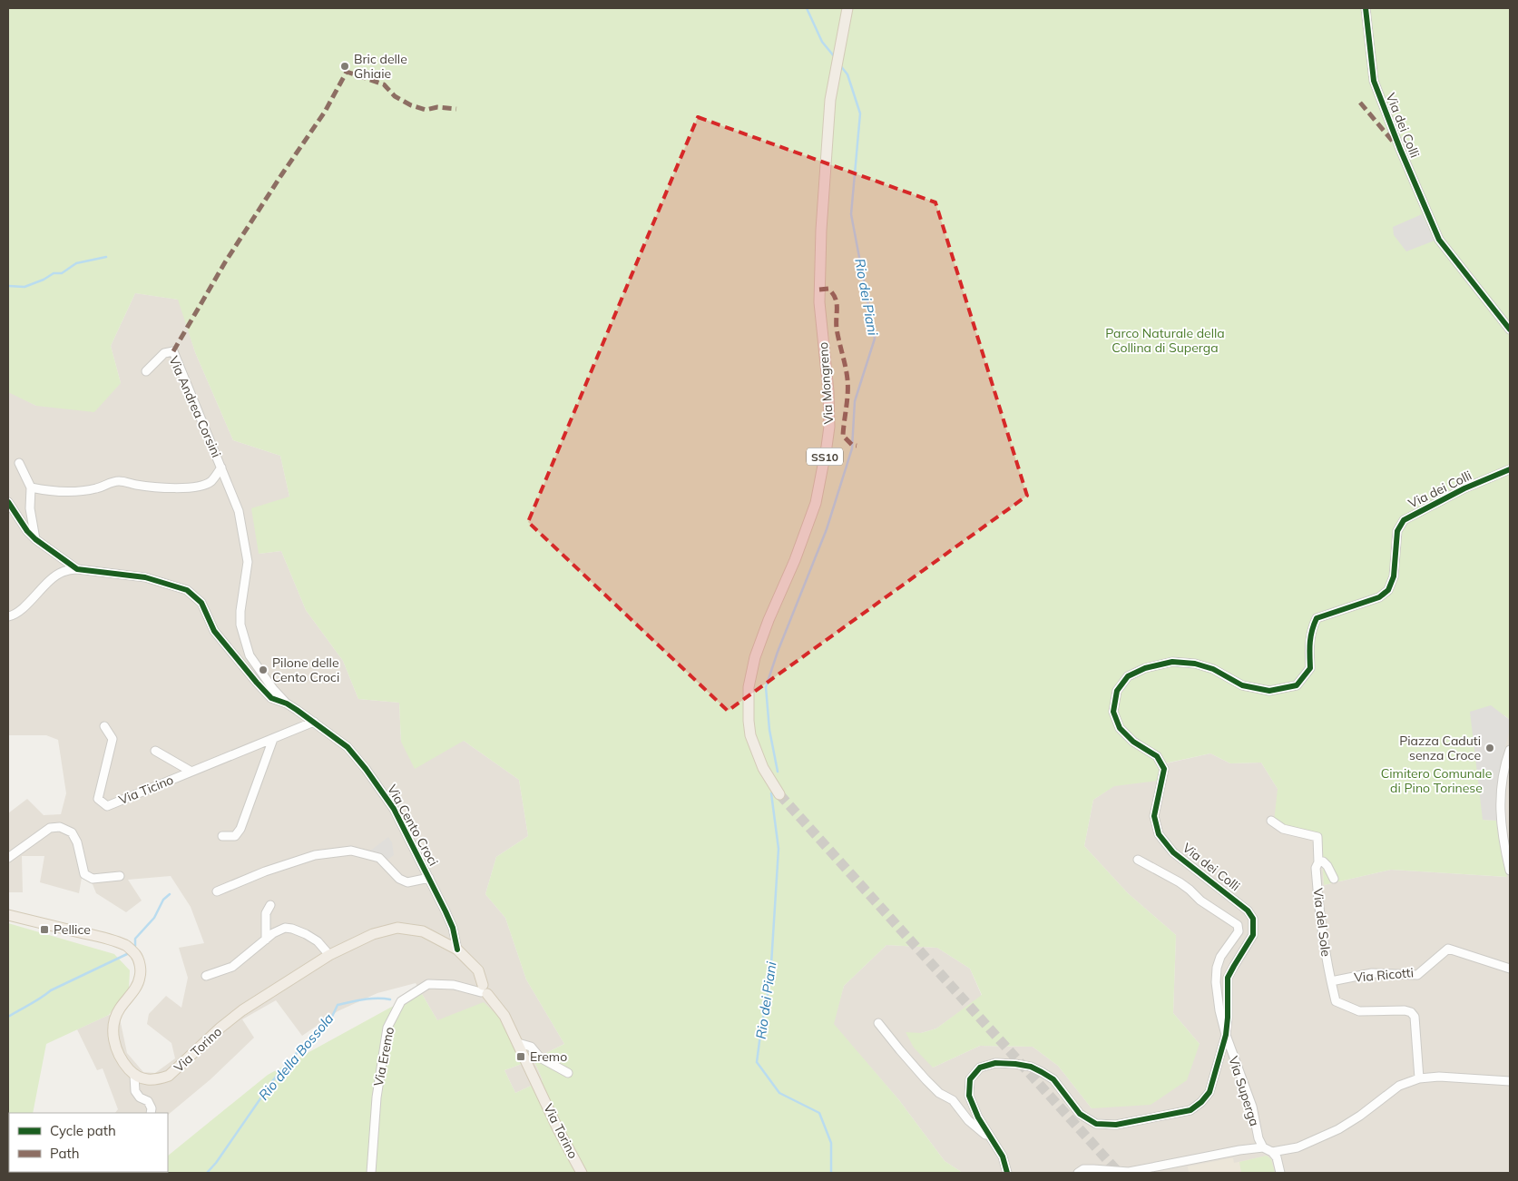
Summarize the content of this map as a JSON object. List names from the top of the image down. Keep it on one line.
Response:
{"streets":{"main road":["Via Mongreno","SS10","Via Torino"],"street":["Via dei Colli","Via Andrea Corsini","Via Ticino","Via Cento Croci","Via del Sole","Via Ricotti","Via Eremo","Via Superga"]},"crossings":[["Via dei Colli","Via Superga"],["Via Andrea Corsini","Via Cento Croci"],["Via Ticino","Via Cento Croci"],["Via Cento Croci","Via Torino"],["Via del Sole","Via Ricotti"],["Via Torino","Via Eremo"]],"water":["Rio dei Piani","Rio della Bossola"],"parks":["Parco Naturale della Collina di Superga","Cimitero Comunale di Pino Torinese"],"places":{"other":["Bric delle Ghiaie","Pilone delle Cento Croci","Piazza Caduti senza Croce"],"transit":["Pellice","Eremo"]},"legend":["Cycle path","Path"]}
